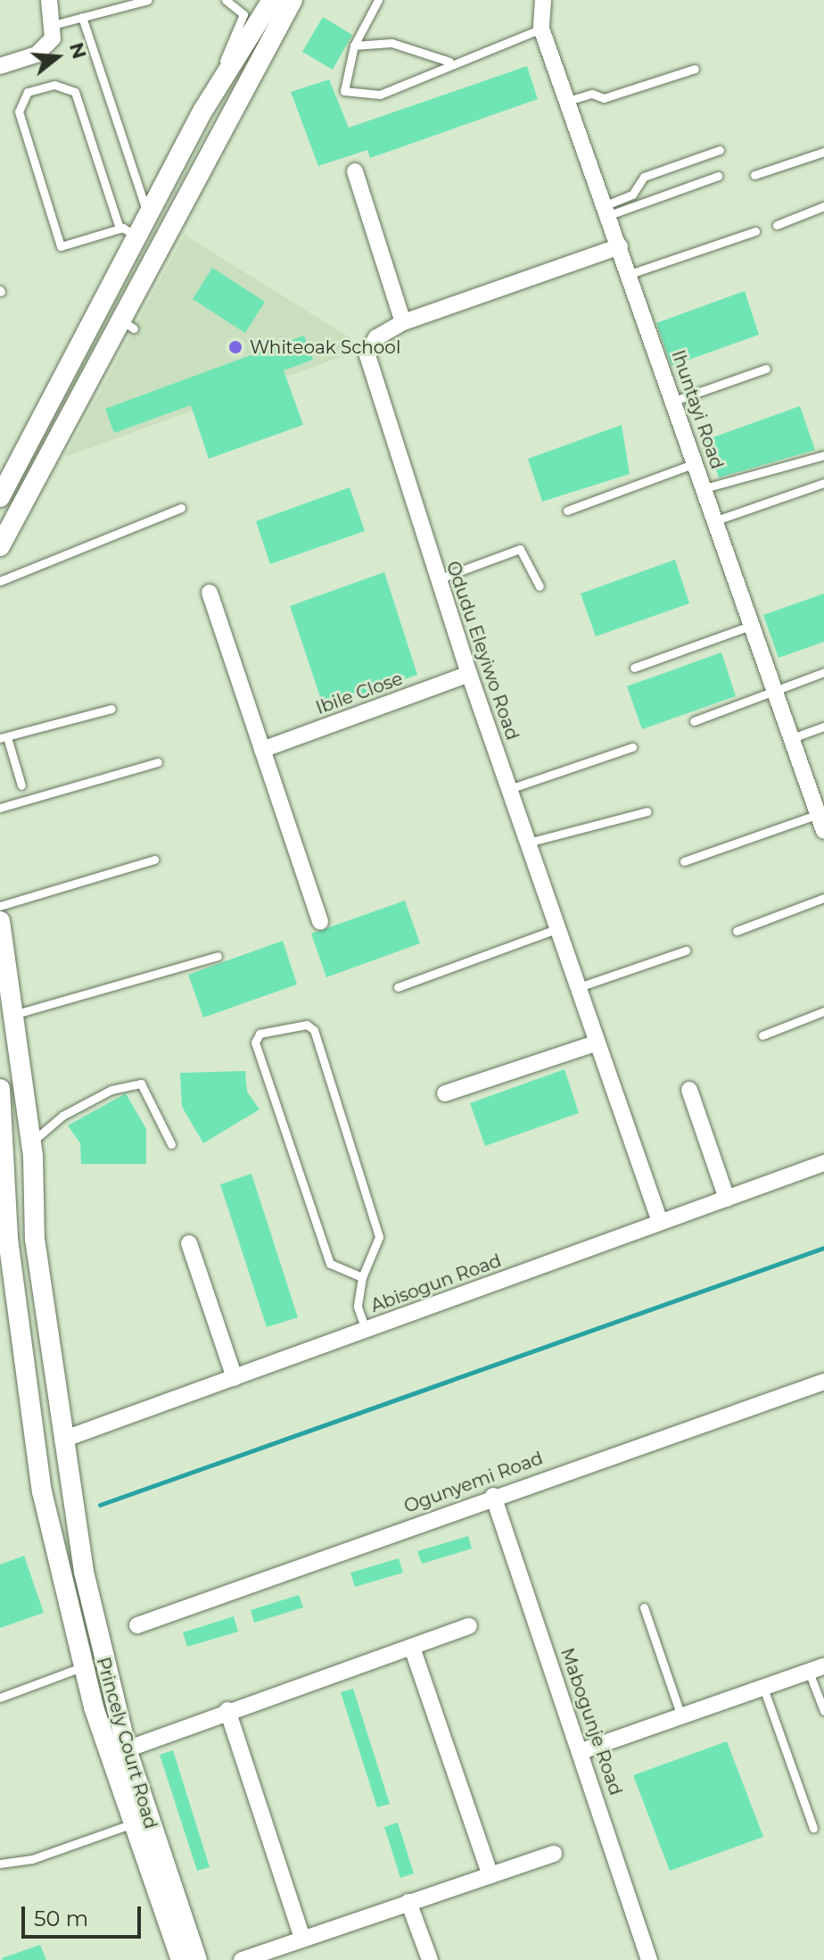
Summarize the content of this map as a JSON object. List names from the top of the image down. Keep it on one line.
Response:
{"streets":{"street":["Ihuntayi Road","Odudu Eleyiwo Road","Ibile Close","Abisogun Road","Ogunyemi Road","Mabogunje Road","Princely Court Road"]},"crossings":[["Ihuntayi Road","Odudu Eleyiwo Road"],["Odudu Eleyiwo Road","Ibile Close"],["Odudu Eleyiwo Road","Abisogun Road"],["Abisogun Road","Princely Court Road"],["Ogunyemi Road","Mabogunje Road"]],"places":["Whiteoak School"],"scale_bar":"50 m","north":"right"}
